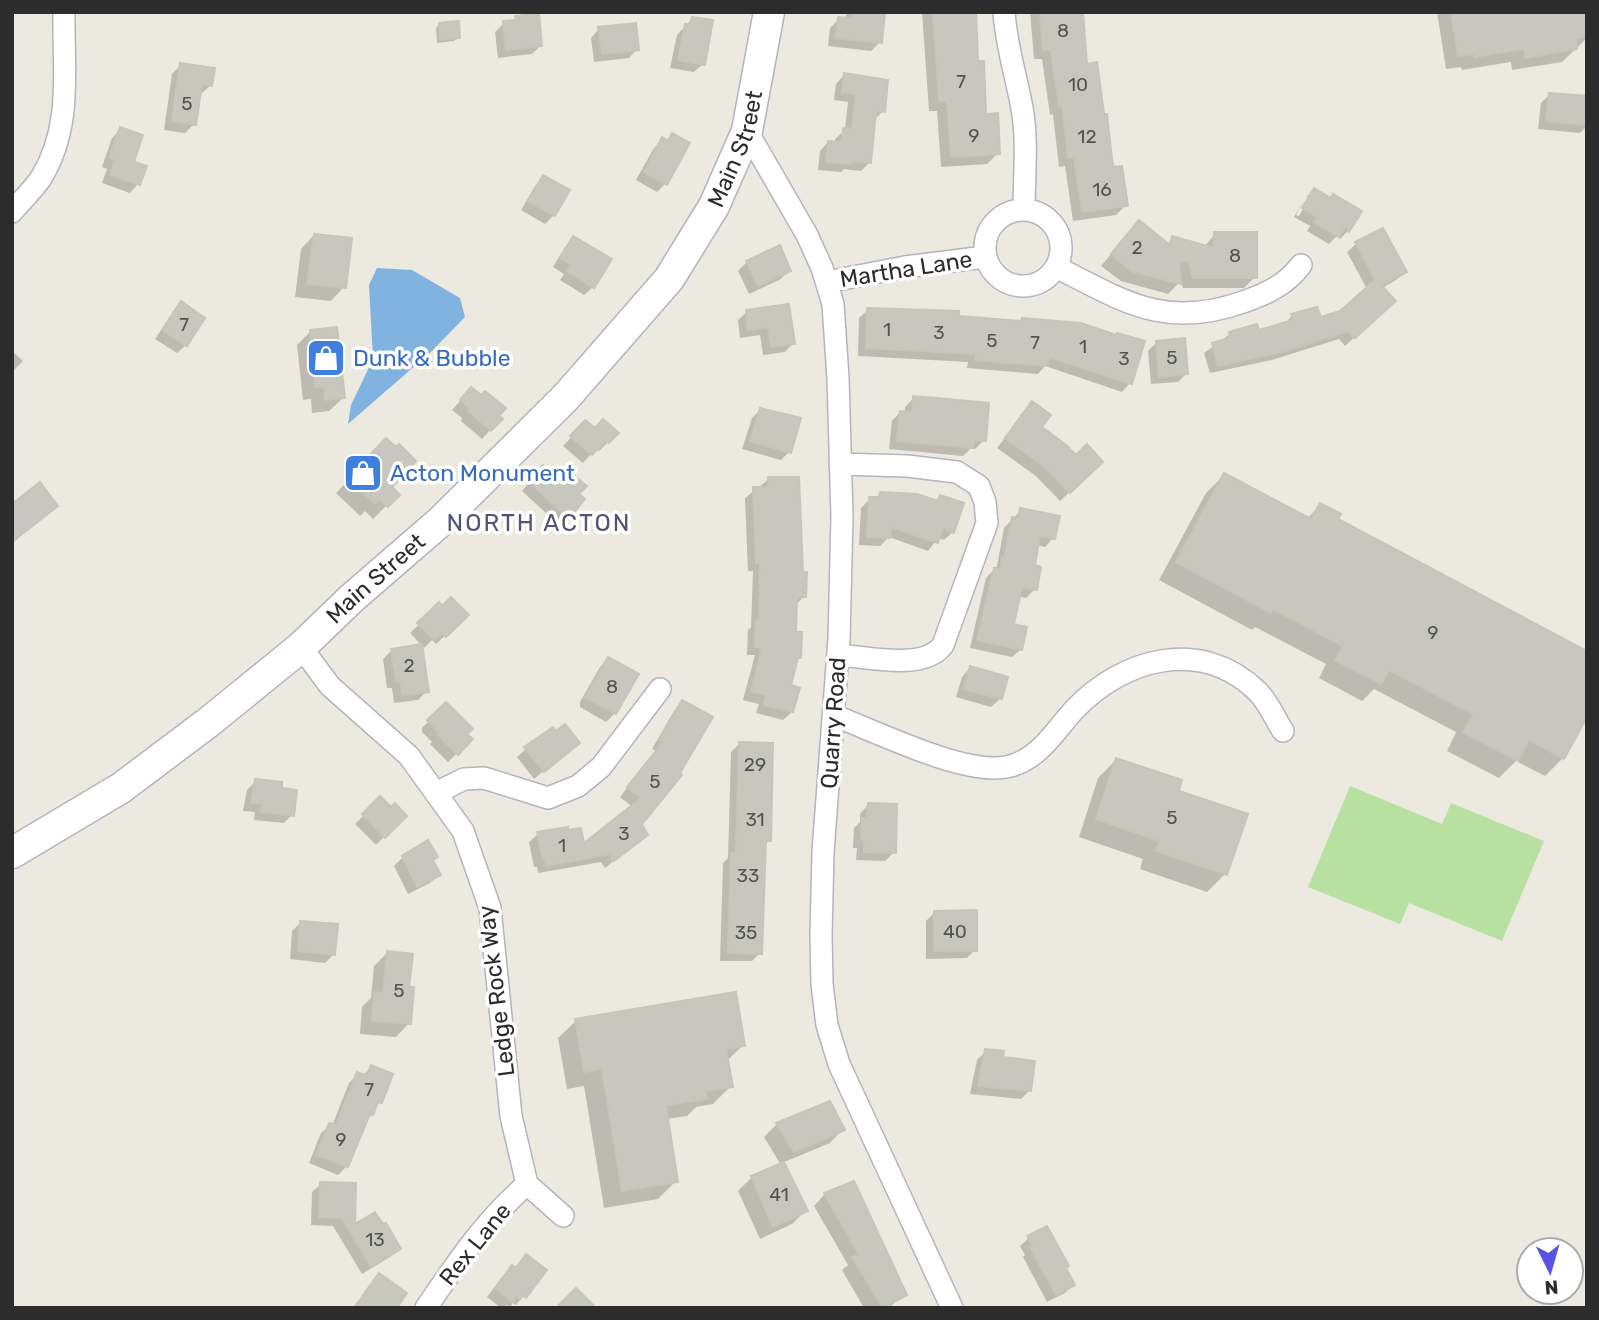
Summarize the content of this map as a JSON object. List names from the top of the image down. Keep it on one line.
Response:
{"streets":{"main road":["Main Street"],"street":["Martha Lane","Quarry Road","Ledge Rock Way","Rex Lane"]},"crossings":[["Main Street","Quarry Road"],["Main Street","Ledge Rock Way"],["Martha Lane","Quarry Road"],["Ledge Rock Way","Rex Lane"]],"districts":["NORTH ACTON"],"places":{"shop":["Dunk & Bubble","Acton Monument"]},"house_numbers":["8","7","10","5","9","12","16","2","8","7","1","3","5","7","1","5","3","9","2","8","29","5","5","31","3","1","33","40","35","5","7","9","41","13"],"north":"bottom"}
